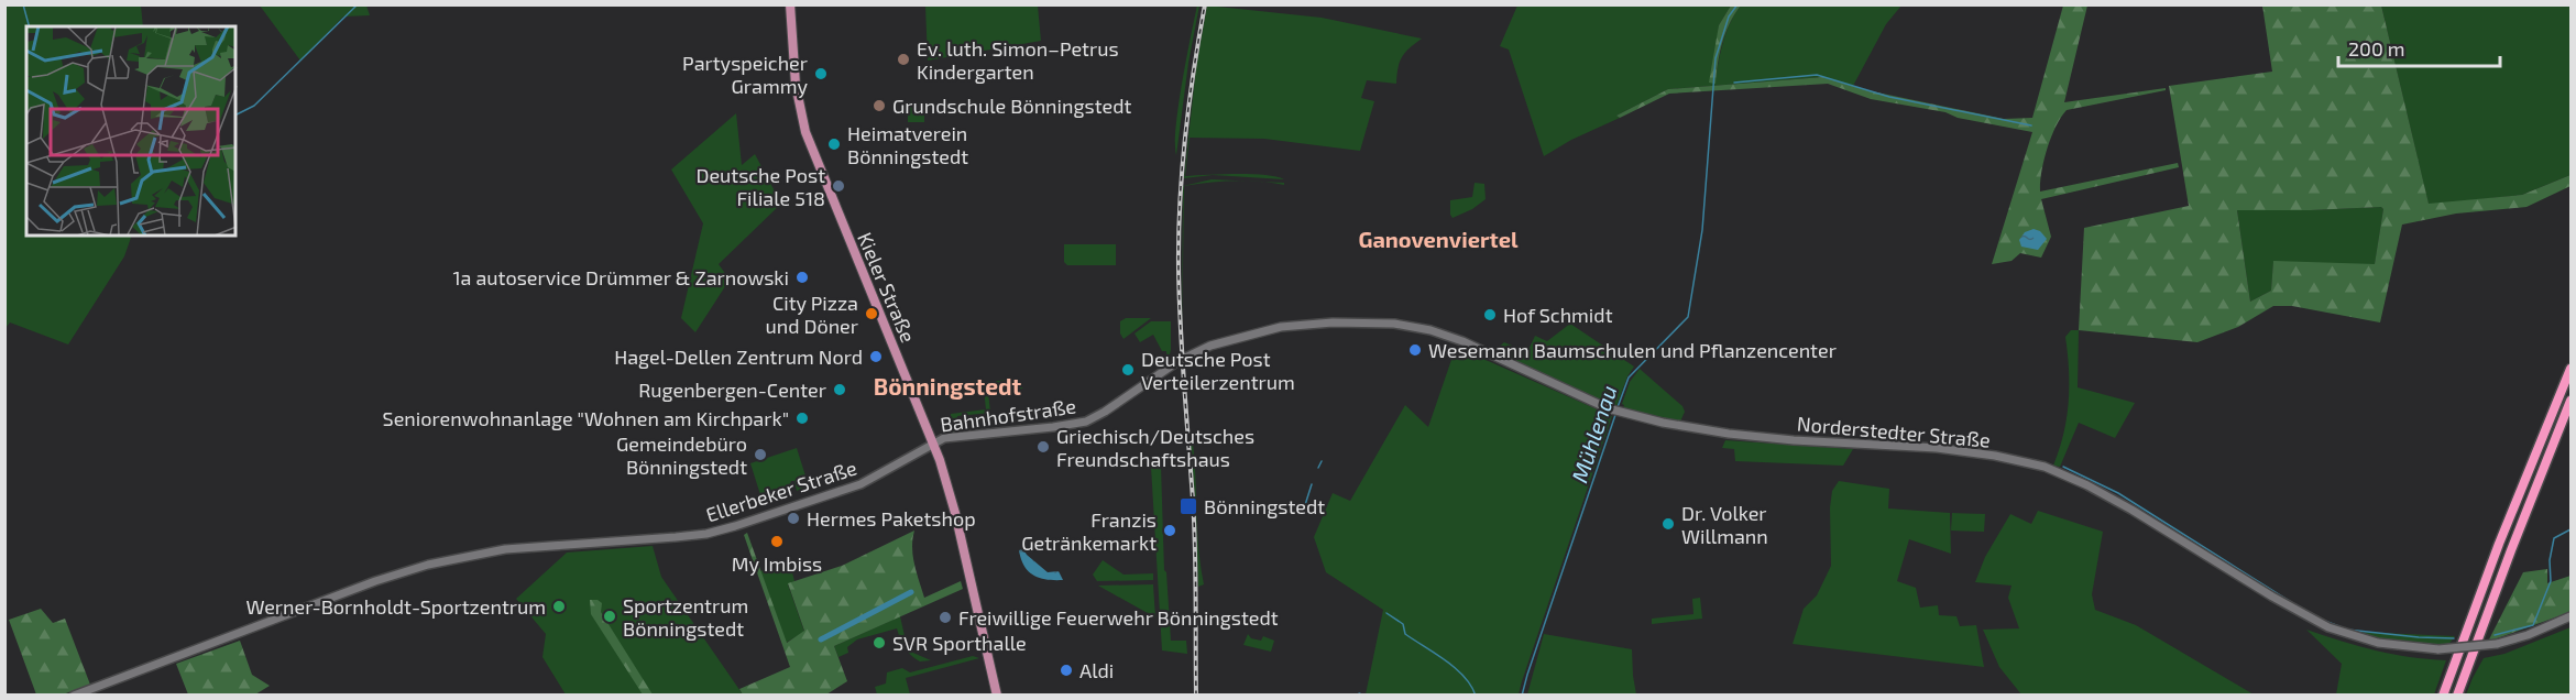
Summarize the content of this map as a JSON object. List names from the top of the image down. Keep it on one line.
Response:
{"streets":{"main road":["Kieler Straße","Bahnhofstraße","Norderstedter Straße","Ellerbeker Straße"]},"crossings":[["Kieler Straße","Bahnhofstraße"],["Kieler Straße","Ellerbeker Straße"],["Bahnhofstraße","Norderstedter Straße"],["Bahnhofstraße","Ellerbeker Straße"]],"districts":["Ganovenviertel","Bönningstedt"],"water":["Mühlenau"],"places":{"other":["Ev. luth. Simon–Petrus Kindergarten","Partyspeicher Grammy","Grundschule Bönningstedt","Heimatverein Bönningstedt","Deutsche Post Filiale 518","1a autoservice Drümmer & Zarnowski","City Pizza und Döner","Hof Schmidt","Wesemann Baumschulen und Pflanzencenter","Hagel-Dellen Zentrum Nord","Deutsche Post Verteilerzentrum","Rugenbergen-Center","Seniorenwohnanlage \"Wohnen am Kirchpark\"","Griechisch/Deutsches Freundschaftshaus","Gemeindebüro Bönningstedt","Hermes Paketshop","Dr. Volker Willmann","Franzis Getränkemarkt","My Imbiss","Werner-Bornholdt-Sportzentrum","Sportzentrum Bönningstedt","Freiwillige Feuerwehr Bönningstedt","SVR Sporthalle","Aldi"],"transit":["Bönningstedt"]},"scale_bar":"200 m"}
